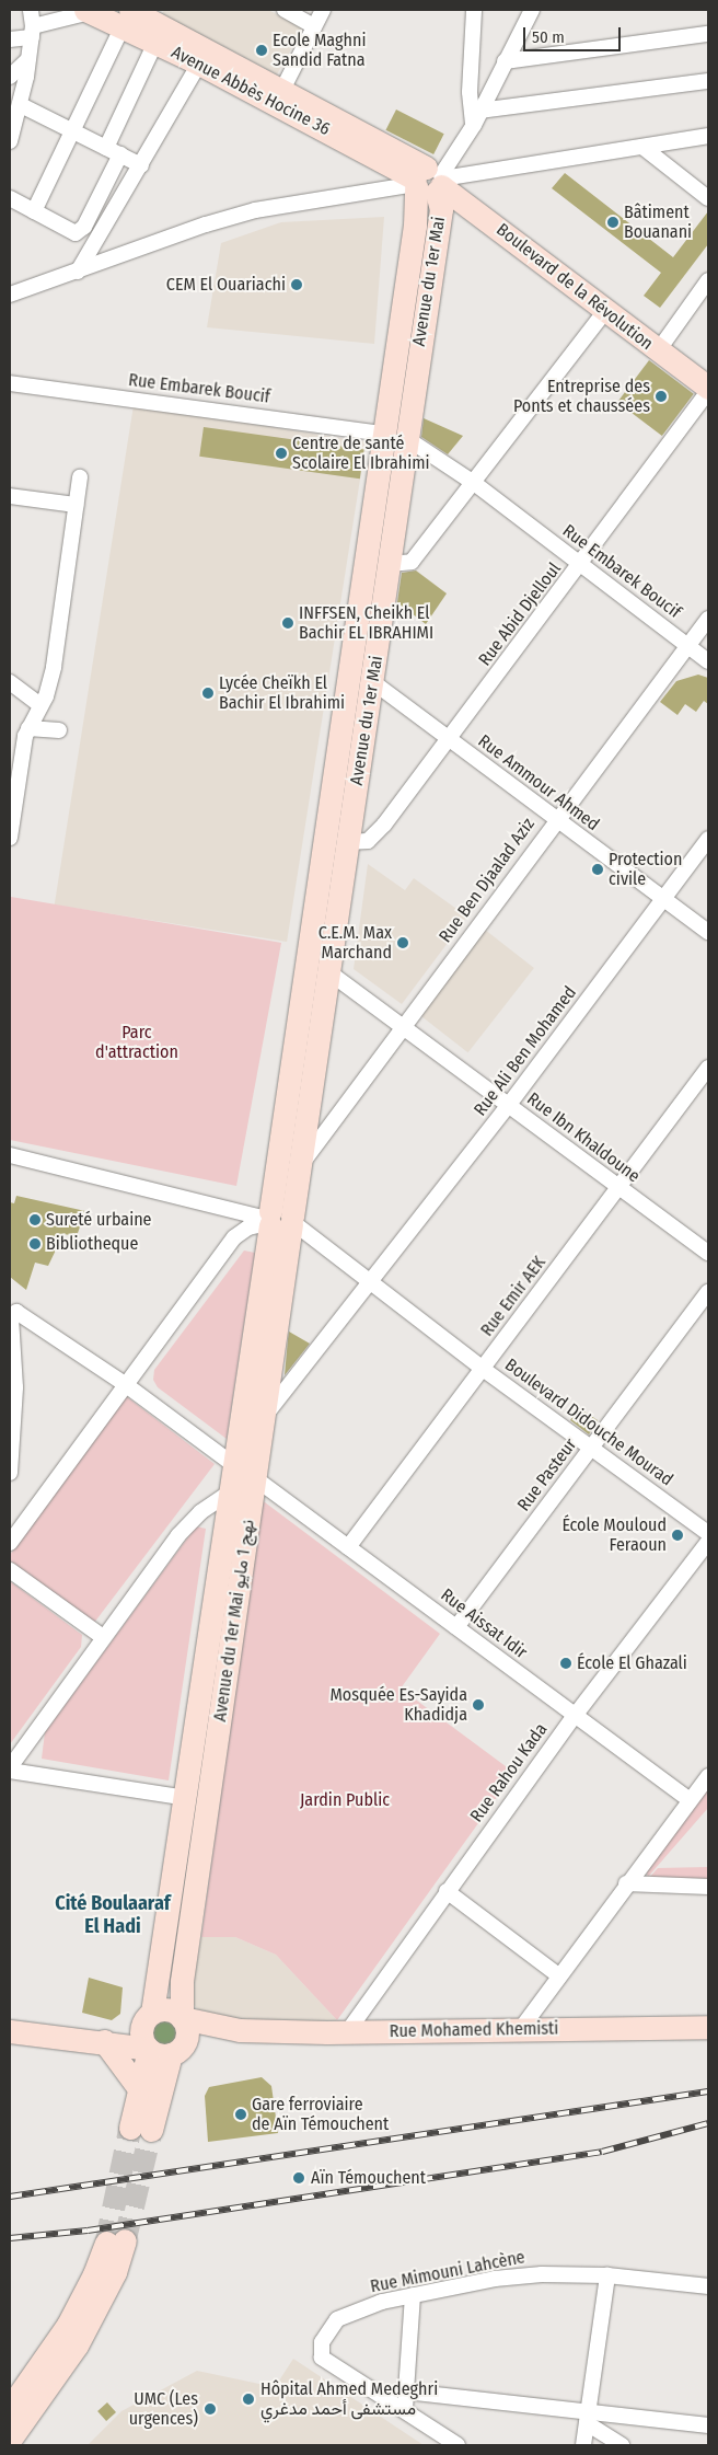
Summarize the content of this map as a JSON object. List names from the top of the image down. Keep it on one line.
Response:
{"streets":{"main road":["Avenue Abbès Hocine 36","Avenue du 1er Mai","Boulevard de la Révolution","Avenue du 1er Mai نهج 1 مايو","Rue Mohamed Khemisti"],"street":["Rue Embarek Boucif","Rue Abid Djelloul","Rue Ammour Ahmed","Rue Ben Djaalad Aziz","Rue Ali Ben Mohamed","Rue Ibn Khaldoune","Rue Emir AEK","Boulevard Didouche Mourad","Rue Pasteur","Rue Aissat Idir","Rue Rahou Kada","Rue Mimouni Lahcène"]},"crossings":[["Avenue Abbès Hocine 36","Avenue du 1er Mai"],["Avenue Abbès Hocine 36","Boulevard de la Révolution"],["Avenue du 1er Mai","Boulevard de la Révolution"],["Avenue du 1er Mai","Rue Embarek Boucif"],["Avenue du 1er Mai","Rue Abid Djelloul"],["Avenue du 1er Mai","Rue Ammour Ahmed"],["Avenue du 1er Mai","Rue Ben Djaalad Aziz"],["Avenue du 1er Mai","Rue Ibn Khaldoune"],["Avenue du 1er Mai","Boulevard Didouche Mourad"],["Avenue du 1er Mai","Avenue du 1er Mai نهج 1 مايو"],["Rue Embarek Boucif","Rue Abid Djelloul"],["Rue Embarek Boucif","Rue Ben Djaalad Aziz"],["Rue Abid Djelloul","Rue Ammour Ahmed"],["Rue Ammour Ahmed","Rue Ben Djaalad Aziz"],["Rue Ammour Ahmed","Rue Ali Ben Mohamed"],["Rue Ben Djaalad Aziz","Rue Ibn Khaldoune"],["Rue Ali Ben Mohamed","Rue Ibn Khaldoune"],["Rue Ali Ben Mohamed","Boulevard Didouche Mourad"],["Rue Ibn Khaldoune","Rue Emir AEK"],["Rue Emir AEK","Boulevard Didouche Mourad"],["Rue Emir AEK","Rue Aissat Idir"],["Boulevard Didouche Mourad","Rue Pasteur"],["Boulevard Didouche Mourad","Avenue du 1er Mai نهج 1 مايو"],["Rue Pasteur","Rue Aissat Idir"],["Avenue du 1er Mai نهج 1 مايو","Rue Aissat Idir"],["Avenue du 1er Mai نهج 1 مايو","Rue Mohamed Khemisti"],["Rue Aissat Idir","Rue Rahou Kada"],["Rue Rahou Kada","Rue Mohamed Khemisti"]],"districts":["Cité Boulaaraf El Hadi"],"parks":["Parc d'attraction","Jardin Public"],"places":["Ecole Maghni Sandid Fatna","Bâtiment Bouanani","CEM El Ouariachi","Entreprise des Ponts et chaussées","Centre de santé Scolaire El Ibrahimi","INFFSEN, Cheikh El Bachir EL IBRAHIMI","Lycée Cheïkh El Bachir El Ibrahimi","Protection civile","C.E.M. Max Marchand","Sureté urbaine","Bibliotheque","École Mouloud Feraoun","École El Ghazali","Mosquée Es-Sayida Khadidja","Gare ferroviaire de Aïn Témouchent","Aïn Témouchent","Hôpital Ahmed Medeghri مستشفى أحمد مدغري","UMC (Les urgences)"],"scale_bar":"50 m"}
